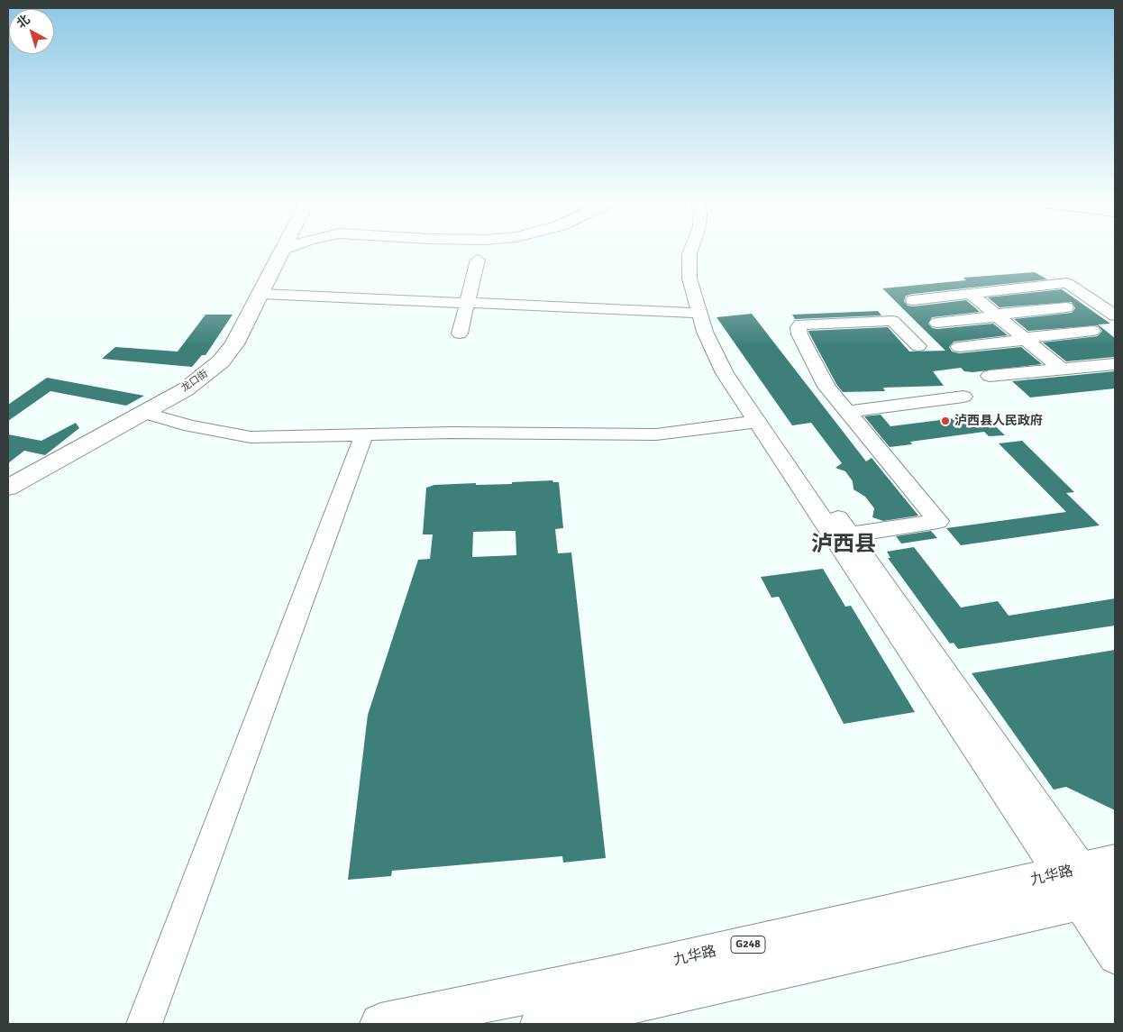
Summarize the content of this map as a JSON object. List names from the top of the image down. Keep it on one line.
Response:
{"streets":{"main road":["龙口街","九华路","G248"]},"districts":["泸西县"],"places":["泸西县人民政府"],"north":"top left"}
